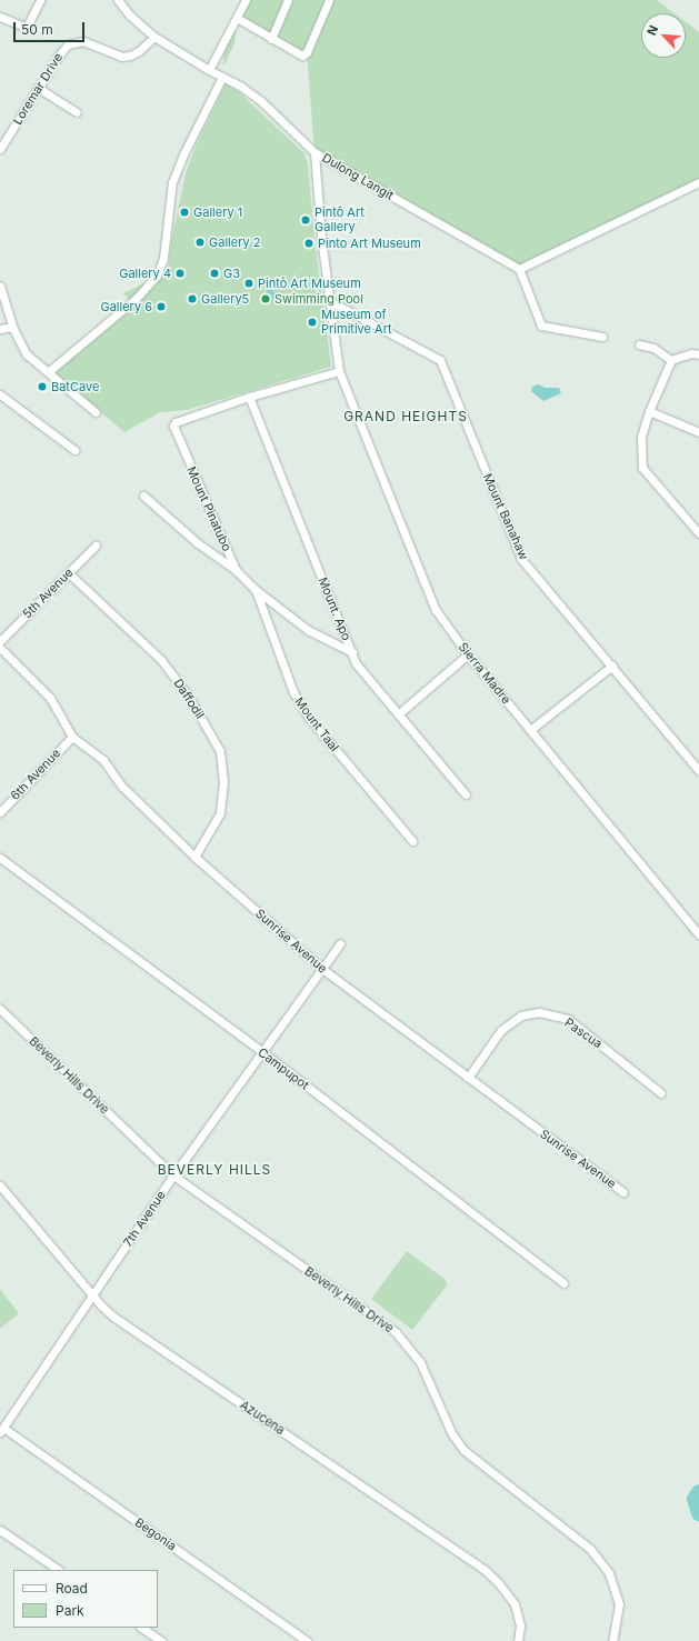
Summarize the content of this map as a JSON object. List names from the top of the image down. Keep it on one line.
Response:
{"streets":{"street":["Loremar Drive","Dulong Langit","Mount Pinatubo","Mount Banahaw","5th Avenue","Mount. Apo","Sierra Madre","Daffodil","Mount Taal","6th Avenue","Sunrise Avenue","Pascua","Campupot","Beverly Hills Drive","7th Avenue","Azucena","Begonia"]},"crossings":[["Loremar Drive","Dulong Langit"],["Dulong Langit","Sierra Madre"],["Mount Pinatubo","Mount. Apo"],["Mount Pinatubo","Mount Taal"],["Mount Banahaw","Sierra Madre"],["5th Avenue","Daffodil"],["Daffodil","Sunrise Avenue"],["6th Avenue","Sunrise Avenue"],["Sunrise Avenue","Pascua"],["Sunrise Avenue","7th Avenue"],["Campupot","7th Avenue"],["Beverly Hills Drive","7th Avenue"],["7th Avenue","Azucena"],["7th Avenue","Begonia"]],"districts":["GRAND HEIGHTS","BEVERLY HILLS"],"places":["Gallery 1","Pintô Art Gallery","Gallery 2","Pinto Art Museum","Gallery 4","G3","Pintô Art Museum","Gallery5","Swimming Pool","Gallery 6","Museum of Primitive Art","BatCave"],"legend":["Road","Park"],"scale_bar":"50 m","north":"top left"}
